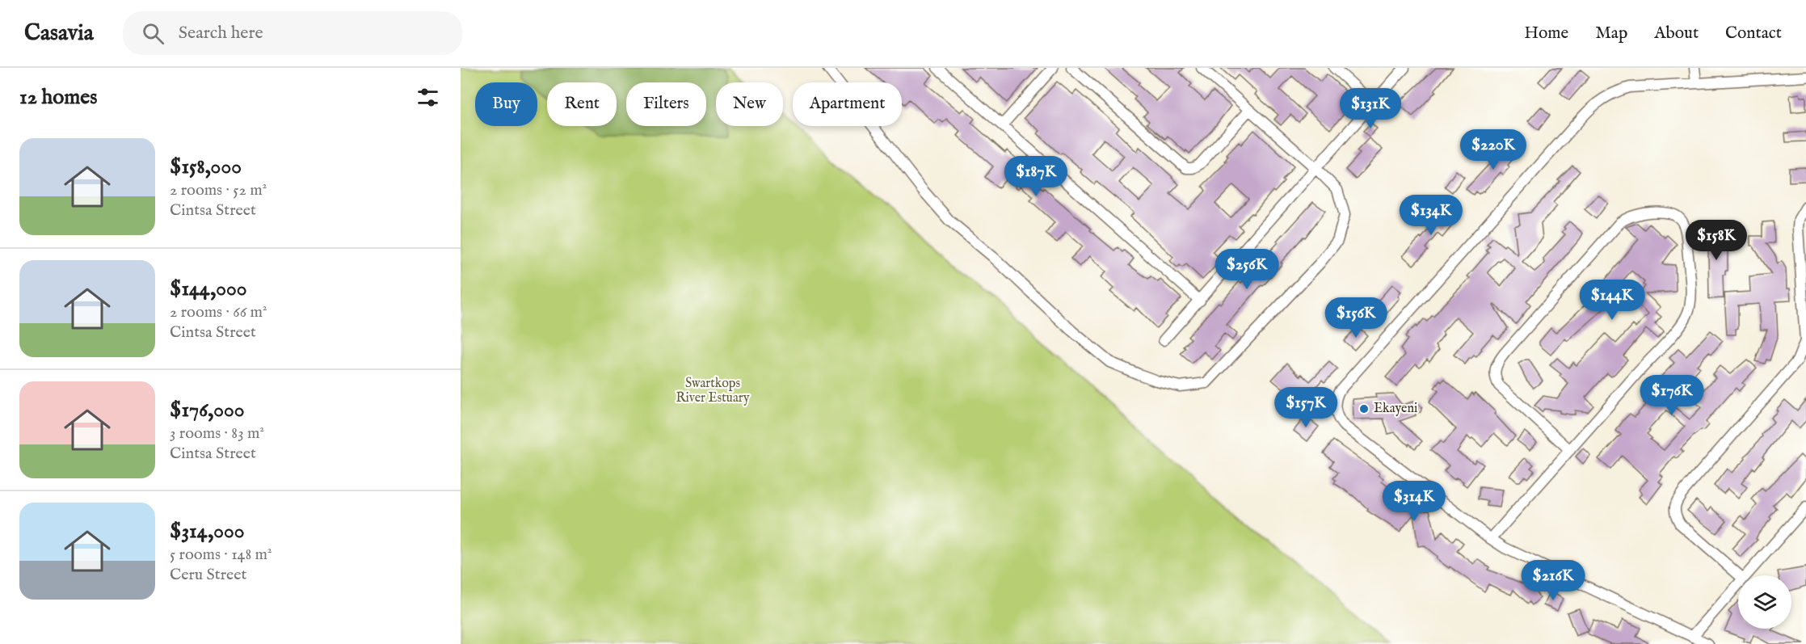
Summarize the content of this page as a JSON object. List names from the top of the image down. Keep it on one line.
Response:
{"parks":["Swartkops River Estuary"],"places":["Ekayeni"],"page":{"header":"Casavia","search":"Search here","nav":["Home","Map","About","Contact"],"heading":"12 homes","chip":["Buy","Rent","Filters","New","Apartment"],"price":["$131K","$220K","$187K","$134K","$158K","$256K","$144K","$156K","$176K","$157K","$314K","$216K"],"list":[{"name":"$158,000","note":"2 rooms · 52 m² · Cintsa Street"},{"name":"$144,000","note":"2 rooms · 66 m² · Cintsa Street"},{"name":"$176,000","note":"3 rooms · 83 m² · Cintsa Street"},{"name":"$314,000","note":"5 rooms · 148 m² · Ceru Street"}]}}
